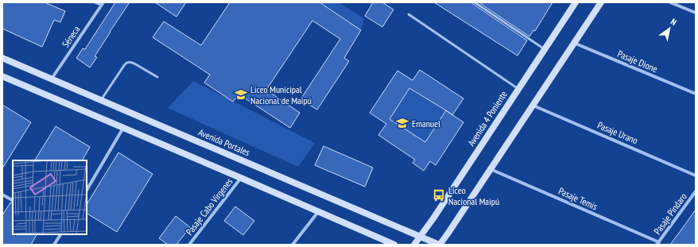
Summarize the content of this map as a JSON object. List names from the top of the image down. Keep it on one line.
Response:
{"streets":{"main road":["Avenida 4 Poniente","Avenida Portales"],"street":["Séneca","Pasaje Dione","Pasaje Urano","Pasaje Temis","Pasaje Cabo Vírgenes","Pasaje Pindaro"]},"crossings":[["Séneca","Avenida Portales"],["Avenida 4 Poniente","Avenida Portales"],["Pasaje Temis","Pasaje Pindaro"]],"places":{"school or university":["Liceo Municipal Nacional de Maipú","Emanuel"],"bus stop":["Liceo Nacional Maipú"]},"north":"top right"}
